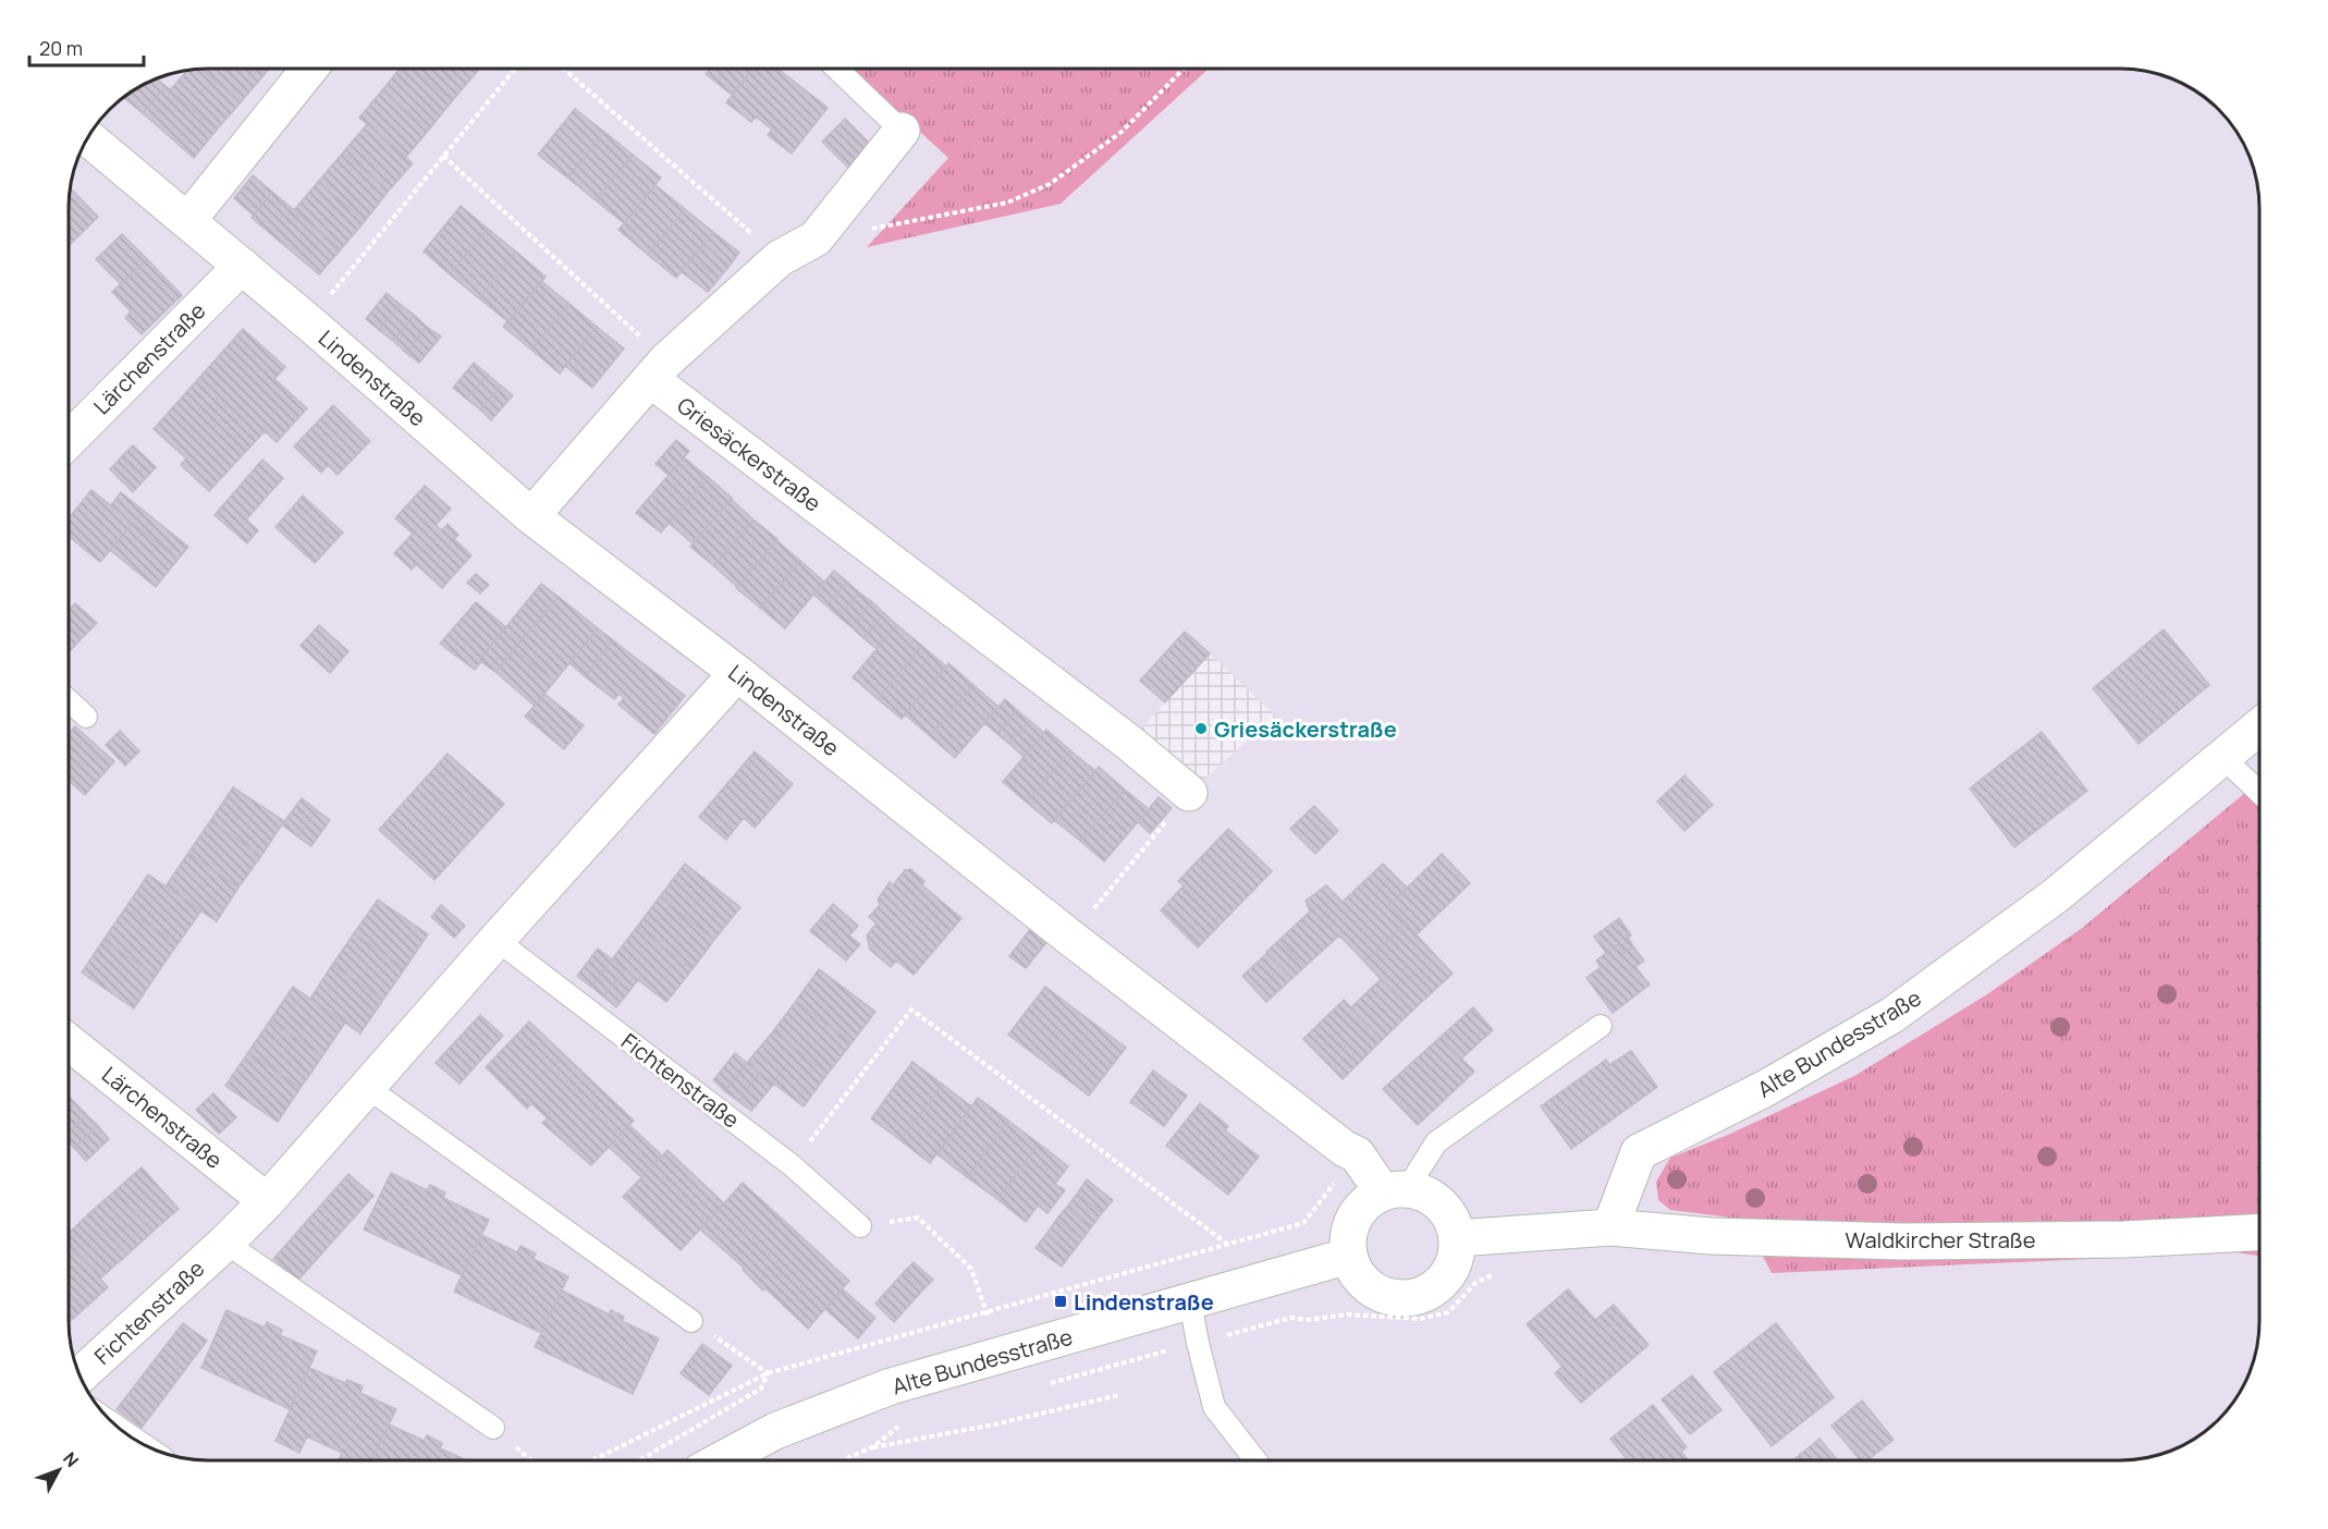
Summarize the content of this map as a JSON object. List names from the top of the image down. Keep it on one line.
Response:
{"streets":{"street":["Lärchenstraße","Lindenstraße","Griesäckerstraße","Alte Bundesstraße","Fichtenstraße","Waldkircher Straße"]},"crossings":[["Lärchenstraße","Lindenstraße"],["Lärchenstraße","Fichtenstraße"],["Lindenstraße","Alte Bundesstraße"],["Lindenstraße","Fichtenstraße"],["Alte Bundesstraße","Waldkircher Straße"]],"places":{"other":["Griesäckerstraße"],"transit":["Lindenstraße"]},"scale_bar":"20 m","north":"top right"}
